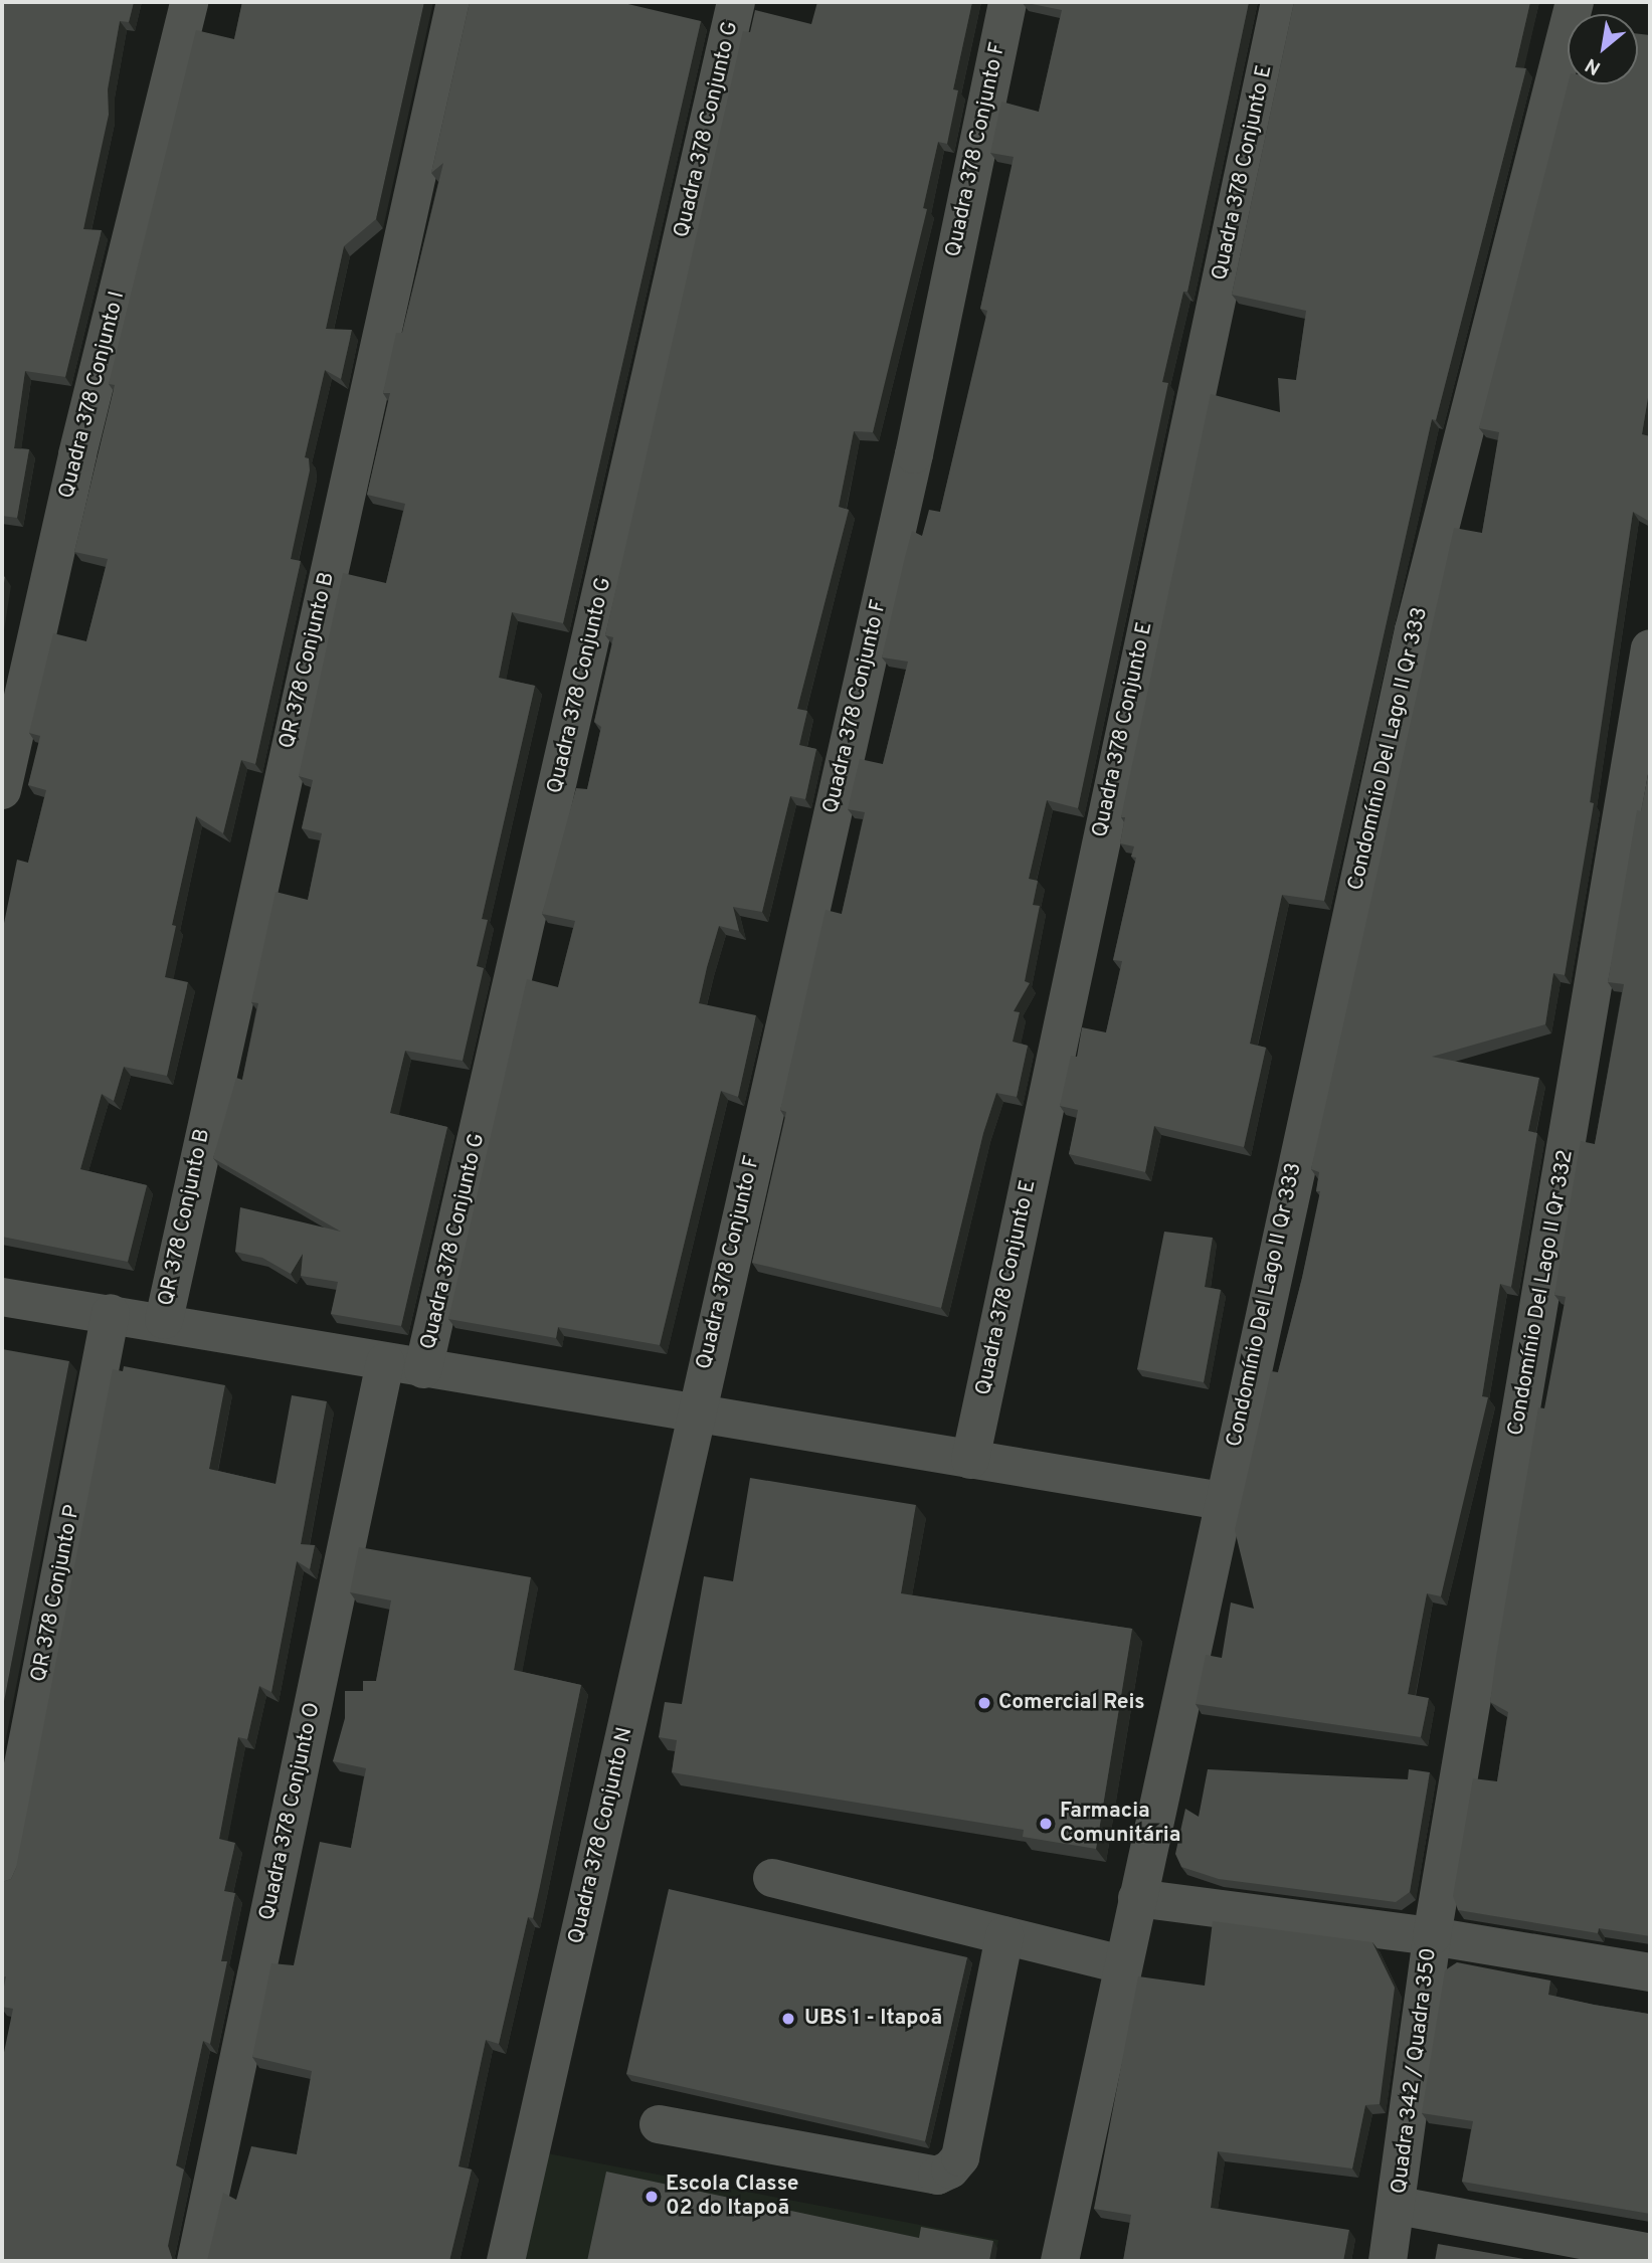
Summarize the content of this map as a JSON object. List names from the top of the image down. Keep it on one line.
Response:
{"streets":{"street":["Quadra 378 Conjunto G","Quadra 378 Conjunto F","Quadra 378 Conjunto E","Quadra 378 Conjunto I","QR 378 Conjunto B","Condomínio Del Lago II Qr 333","Condomínio Del Lago II Qr 332","QR 378 Conjunto P","Quadra 378 Conjunto O","Quadra 378 Conjunto N","Quadra 342 / Quadra 350"]},"crossings":[["Quadra 378 Conjunto F","Quadra 378 Conjunto N"],["Condomínio Del Lago II Qr 332","Quadra 342 / Quadra 350"]],"places":["Comercial Reis","Farmacia Comunitária","UBS 1 - Itapoã","Escola Classe 02 do Itapoã"],"north":"bottom left"}
